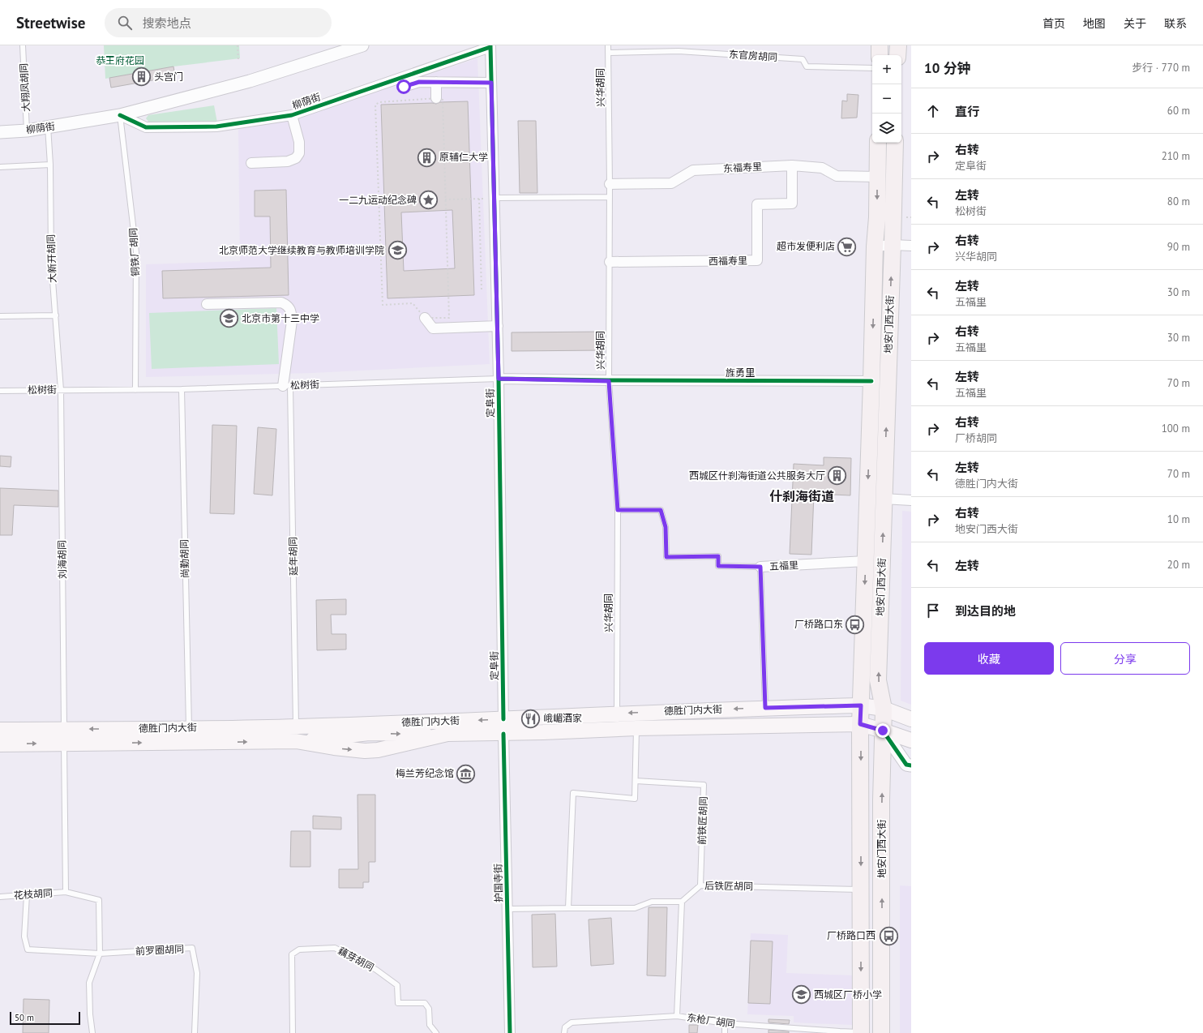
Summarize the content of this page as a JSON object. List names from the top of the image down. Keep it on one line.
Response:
{"streets":{"main road":["地安门西大街","德胜门内大街"],"street":["柳荫街","东福寿里","西福寿里","旌勇里","松树街","定阜街","五福里","护国寺街"],"lane":["东官房胡同","大翔凤胡同","兴华胡同","铜铁厂胡同","大新开胡同","延年胡同","尚勤胡同","刘海胡同","前铁匠胡同","后铁匠胡同","花枝胡同","前罗圈胡同","藕芽胡同","东枪厂胡同"]},"crossings":[["东官房胡同","兴华胡同"],["大翔凤胡同","柳荫街"],["兴华胡同","东福寿里"],["兴华胡同","西福寿里"],["兴华胡同","旌勇里"],["兴华胡同","松树街"],["兴华胡同","五福里"],["兴华胡同","德胜门内大街"],["柳荫街","铜铁厂胡同"],["柳荫街","大新开胡同"],["柳荫街","定阜街"],["东福寿里","西福寿里"],["东福寿里","地安门西大街"],["铜铁厂胡同","松树街"],["大新开胡同","松树街"],["大新开胡同","刘海胡同"],["地安门西大街","旌勇里"],["地安门西大街","五福里"],["地安门西大街","德胜门内大街"],["地安门西大街","后铁匠胡同"],["地安门西大街","东枪厂胡同"],["旌勇里","松树街"],["松树街","定阜街"],["松树街","延年胡同"],["松树街","尚勤胡同"],["松树街","刘海胡同"],["定阜街","德胜门内大街"],["定阜街","护国寺街"],["延年胡同","德胜门内大街"],["尚勤胡同","德胜门内大街"],["刘海胡同","德胜门内大街"],["刘海胡同","花枝胡同"],["德胜门内大街","护国寺街"],["前铁匠胡同","后铁匠胡同"],["后铁匠胡同","东枪厂胡同"],["花枝胡同","前罗圈胡同"]],"districts":["什刹海街道"],"parks":["恭王府花园"],"places":{"building":["头宫门","原辅仁大学","西城区什刹海街道公共服务大厅"],"place":["一二九运动纪念碑"],"supermarket":["超市发便利店"],"school or university":["北京师范大学继续教育与教师培训学院","北京市第十三中学","西城区厂桥小学"],"bus stop":["厂桥路口东","厂桥路口西"],"restaurant":["峨嵋酒家"],"museum":["梅兰芳纪念馆"]},"scale_bar":"50 m","page":{"header":"Streetwise","search":"搜索地点","nav":["首页","地图","关于","联系"],"heading":["10 分钟","步行 · 770 m"],"map_buttons":["+","−"],"list":[["直行","60 m"],["右转","定阜街","210 m"],["左转","松树街","80 m"],["右转","兴华胡同","90 m"],["左转","五福里","30 m"],["右转","五福里","30 m"],["左转","五福里","70 m"],["右转","厂桥胡同","100 m"],["左转","德胜门内大街","70 m"],["右转","地安门西大街","10 m"],["左转","20 m"],"到达目的地"],"buttons":["收藏","分享"],"scale":"50 m"}}
